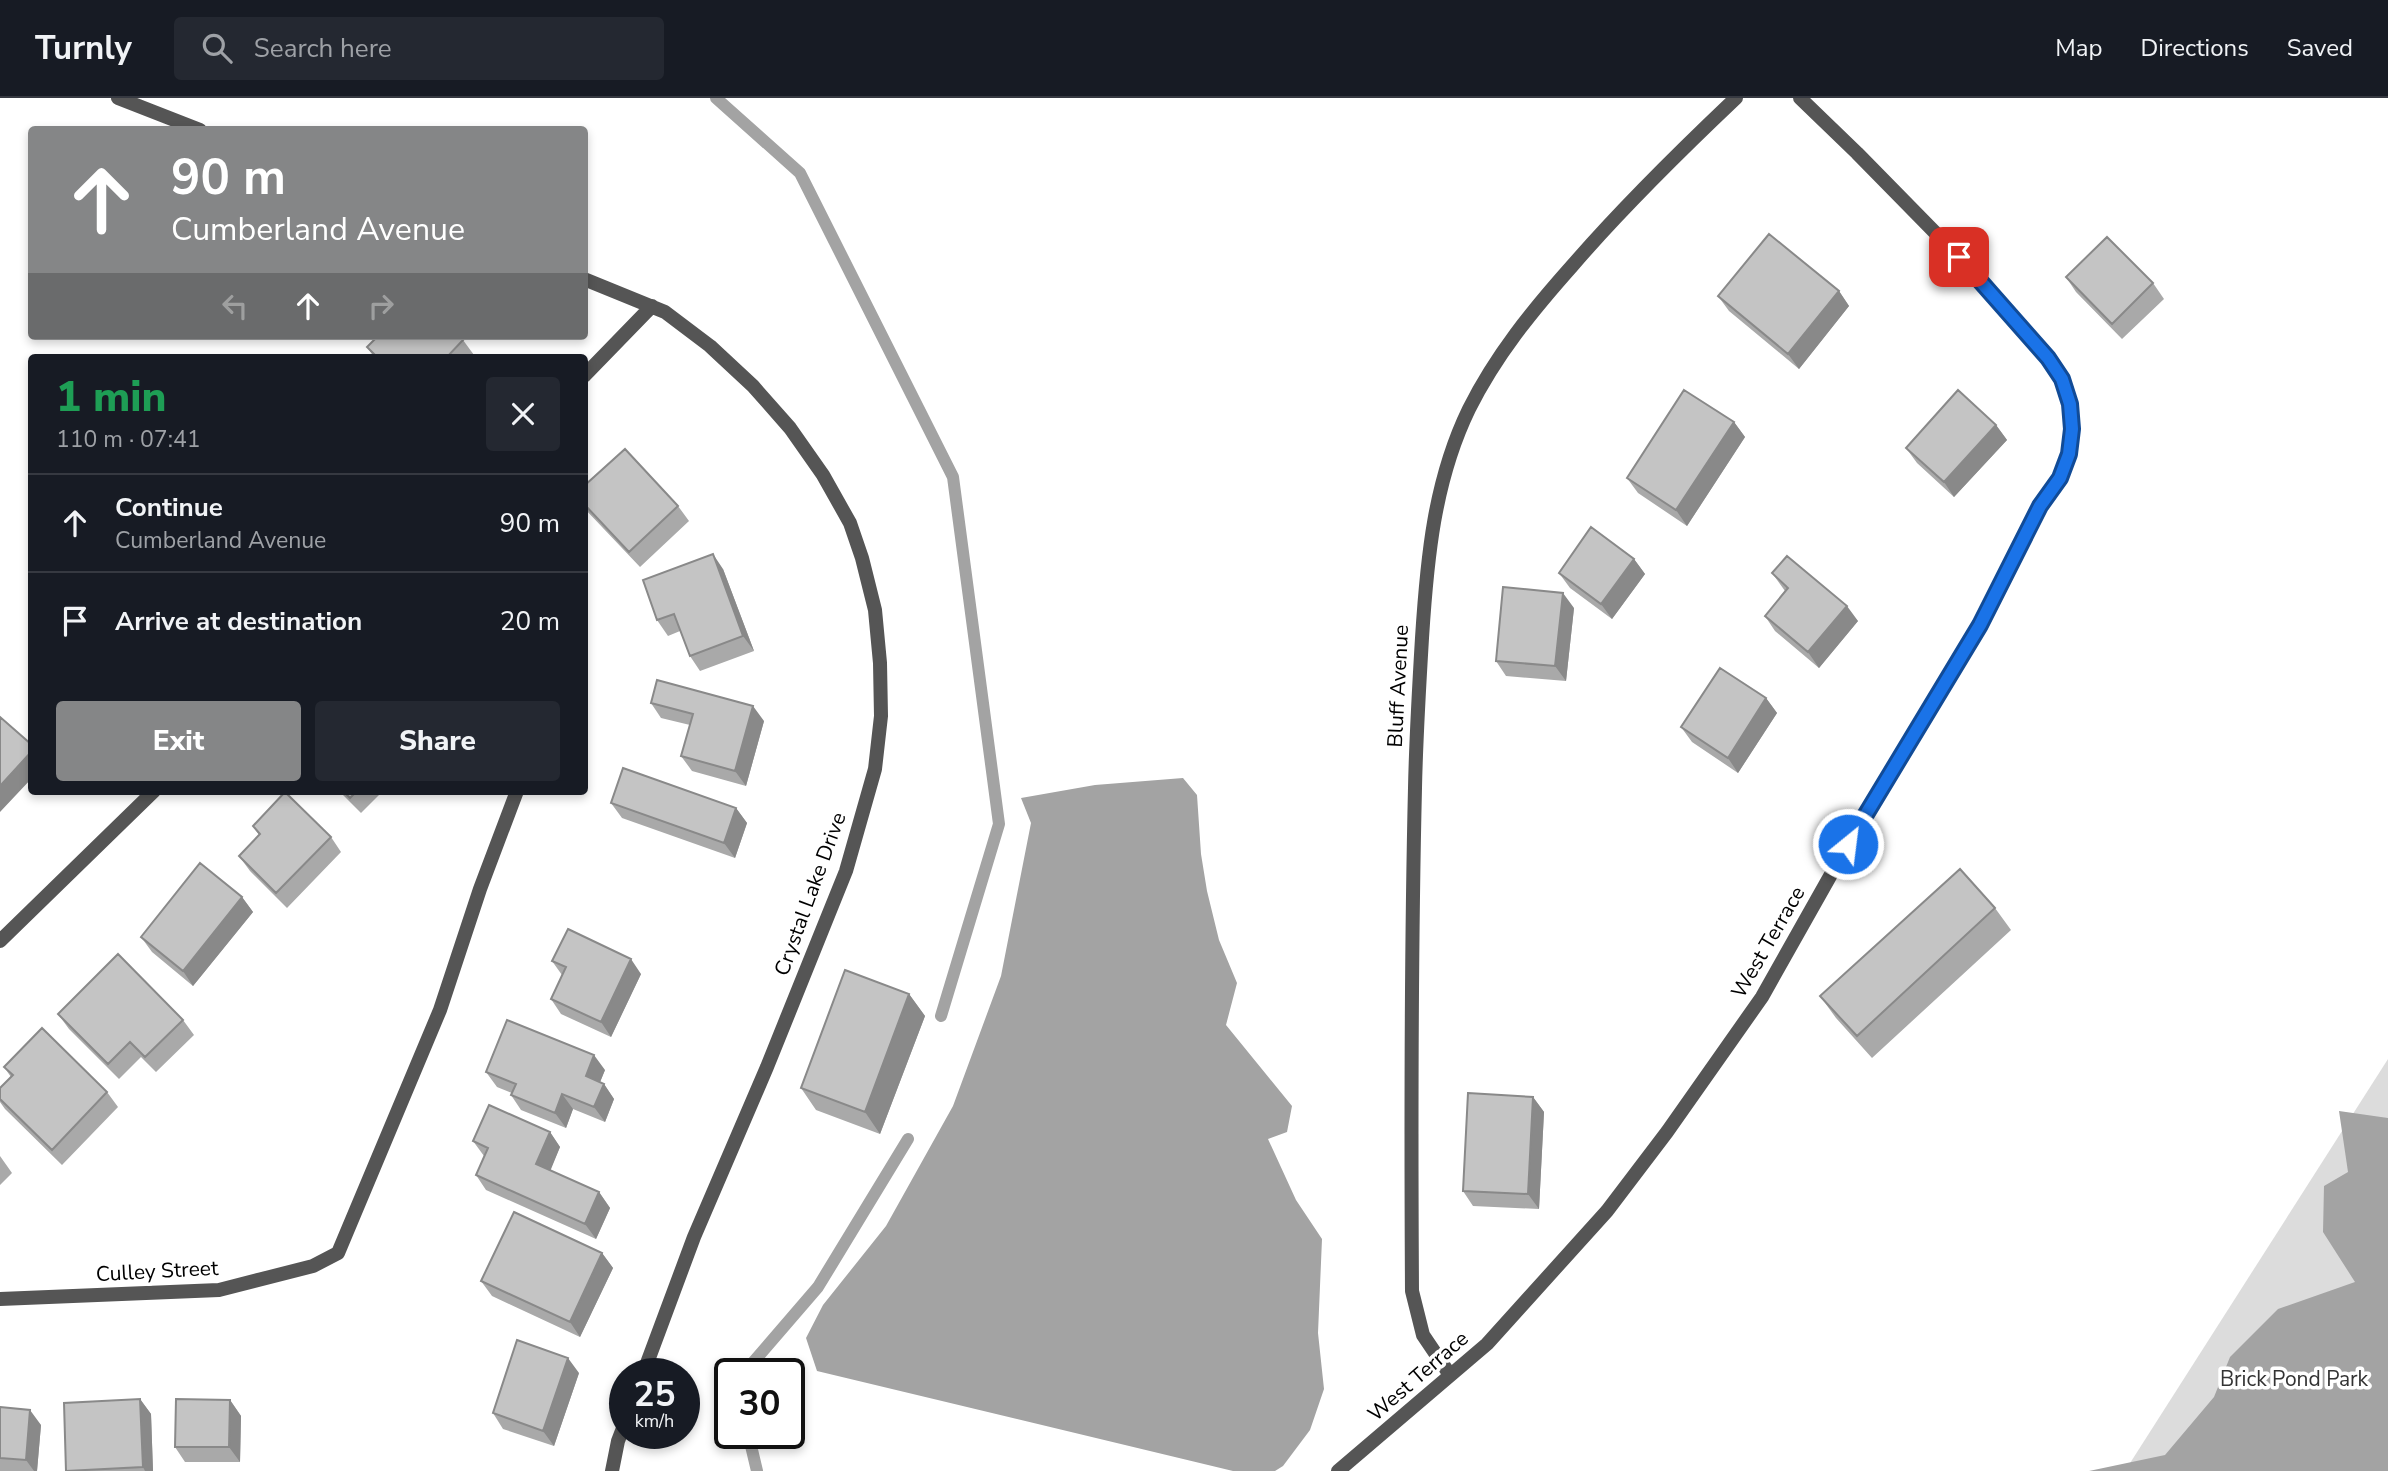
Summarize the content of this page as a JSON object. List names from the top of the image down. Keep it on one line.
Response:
{"streets":{"street":["Bluff Avenue","Crystal Lake Drive","West Terrace","Culley Street"]},"crossings":[["Bluff Avenue","West Terrace"]],"parks":["Brick Pond Park"],"page":{"header":"Turnly","search":"Search here","nav":["Map","Directions","Saved"],"turn":["90 m","Cumberland Avenue"],"heading":["1 min","110 m · 07:41"],"list":[{"name":"Continue","note":"Cumberland Avenue","value":"90 m"},{"name":"Arrive at destination","value":"20 m"}],"buttons":["Exit","Share"],"speed":"25 km/h","limit":"30"}}
